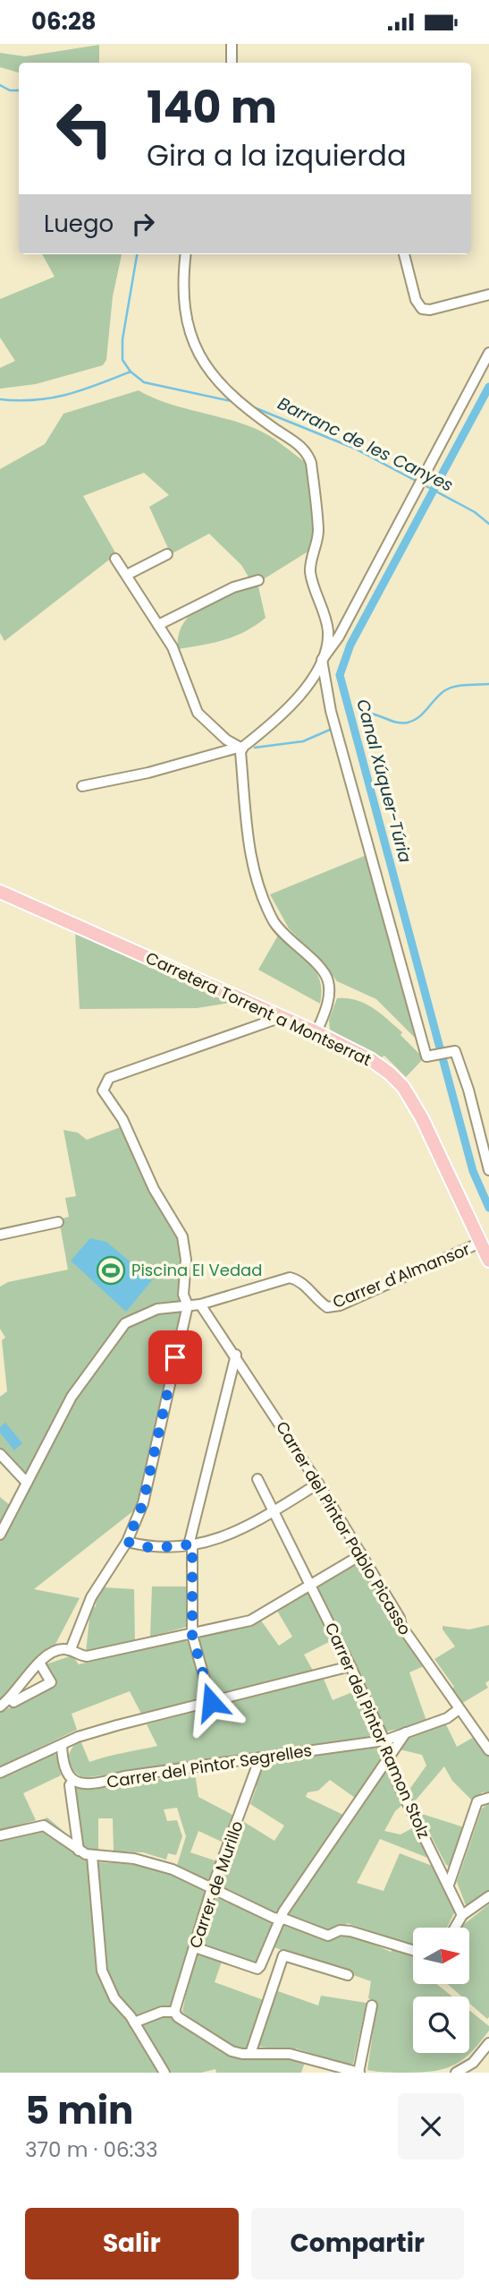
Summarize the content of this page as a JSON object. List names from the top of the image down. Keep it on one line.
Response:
{"streets":{"main road":["Carretera Torrent a Montserrat"],"street":["Carrer d'Almansor","Carrer del Pintor Pablo Picasso","Carrer del Pintor Ramon Stolz","Carrer del Pintor Segrelles","Carrer de Murillo"]},"crossings":[["Carretera Torrent a Montserrat","Carrer d'Almansor"],["Carrer d'Almansor","Carrer del Pintor Pablo Picasso"],["Carrer del Pintor Pablo Picasso","Carrer del Pintor Segrelles"],["Carrer del Pintor Ramon Stolz","Carrer del Pintor Segrelles"],["Carrer del Pintor Segrelles","Carrer de Murillo"]],"water":["Barranc de les Canyes","Canal Xúquer-Túria"],"places":{"sports":["Piscina El Vedad"]},"north":"right","page":{"status":"06:28","turn":["140 m","Gira a la izquierda"],"then":"Luego","heading":["5 min","370 m · 06:33"],"buttons":["Salir","Compartir"]}}
